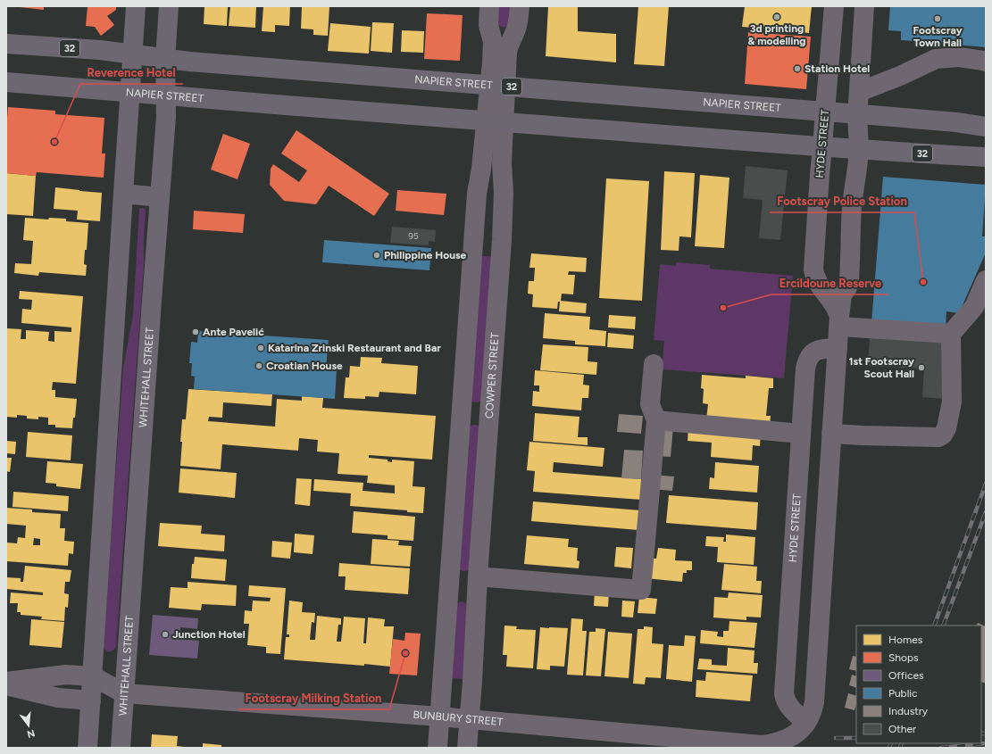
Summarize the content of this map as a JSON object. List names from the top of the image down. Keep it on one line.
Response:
{"streets":{"main road":["32","NAPIER STREET","HYDE STREET","WHITEHALL STREET","BUNBURY STREET"],"street":["COWPER STREET"]},"crossings":[["NAPIER STREET","HYDE STREET"],["NAPIER STREET","COWPER STREET"],["NAPIER STREET","WHITEHALL STREET"],["HYDE STREET","BUNBURY STREET"],["COWPER STREET","BUNBURY STREET"],["WHITEHALL STREET","BUNBURY STREET"]],"places":["3d printing & modelling","Footscray Town Hall","Station Hotel","Reverence Hotel","Philippine House","Footscray Police Station","Ercildoune Reserve","Ante Pavelić","Katarina Zrinski Restaurant and Bar","Croatian House","1st Footscray Scout Hall","Junction Hotel","Footscray Milking Station"],"house_numbers":["95"],"legend":["Homes","Shops","Offices","Public","Industry","Other"],"north":"bottom"}
